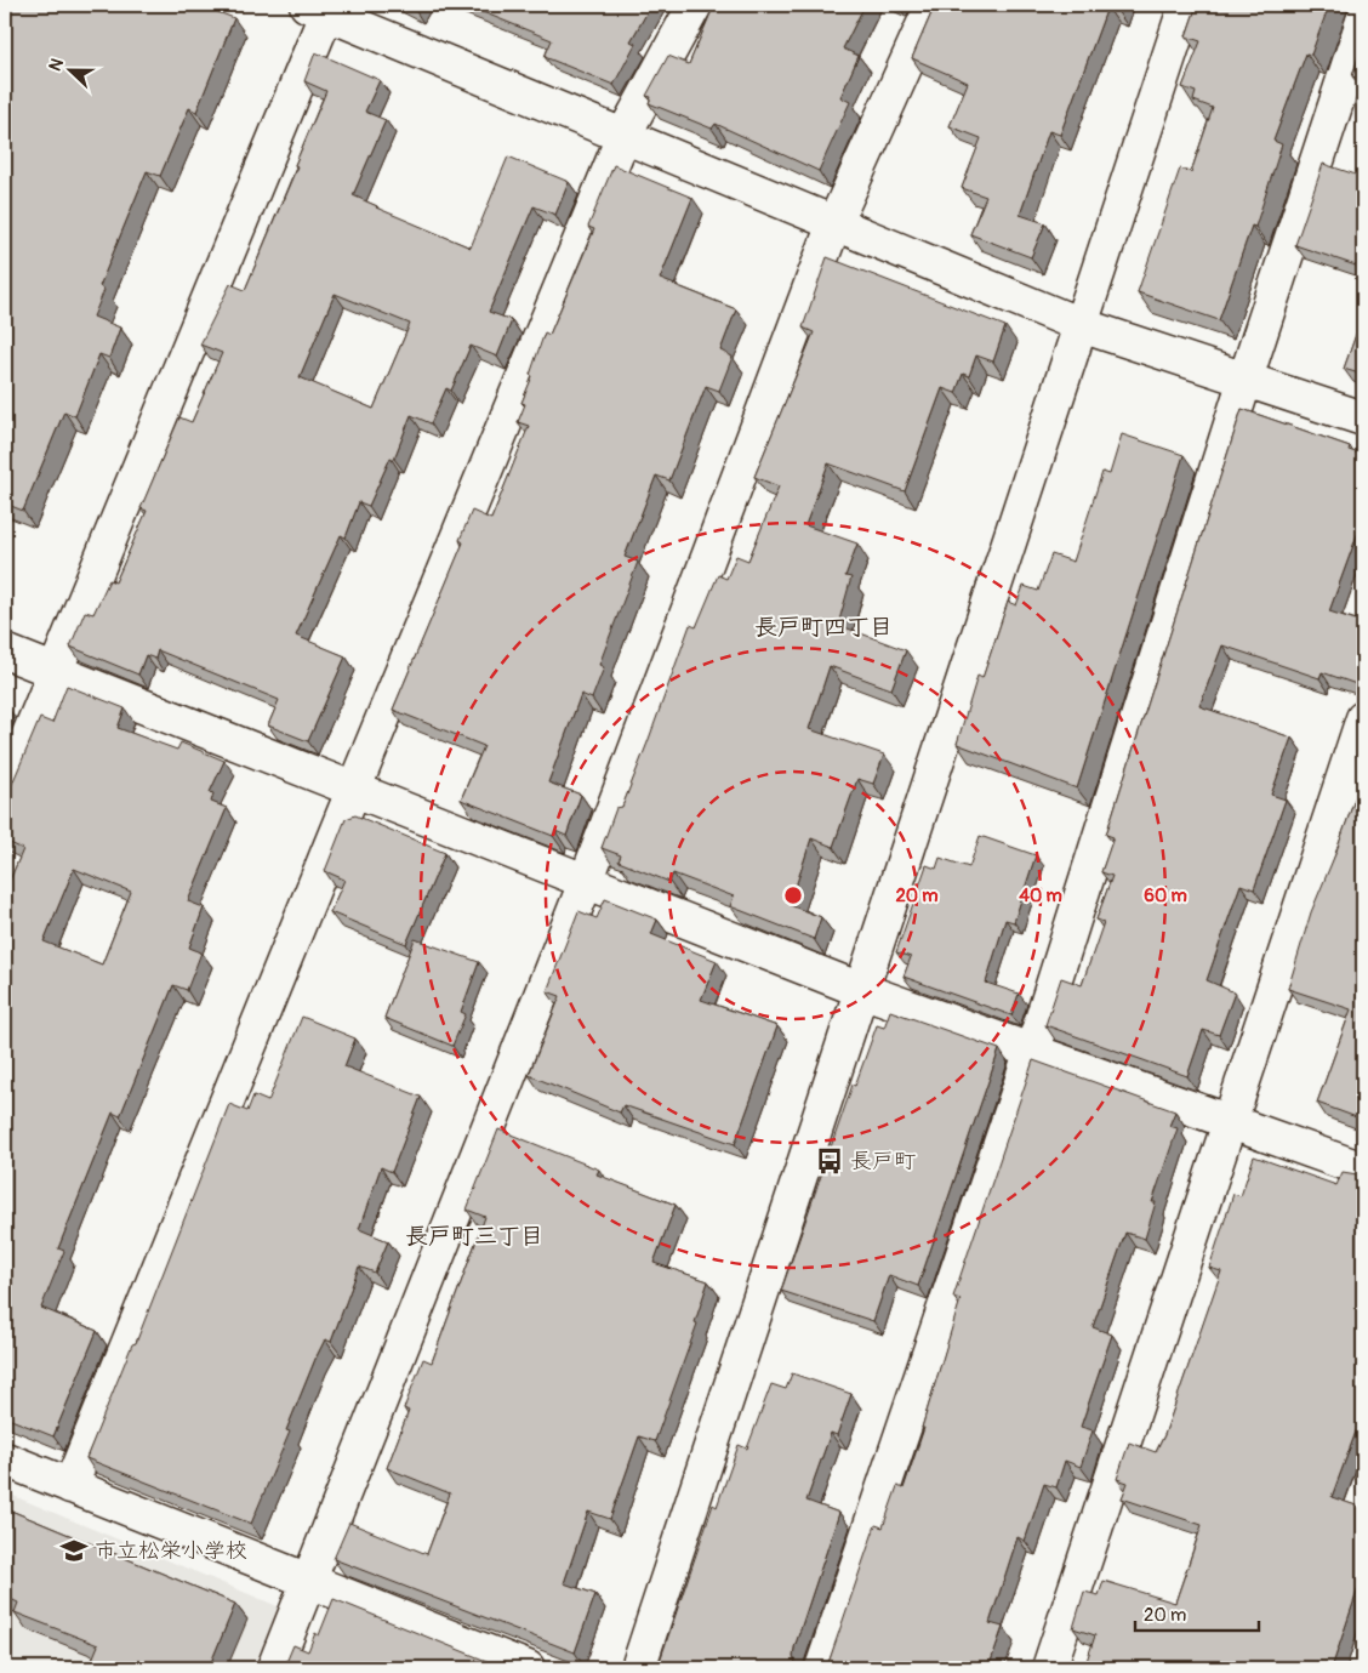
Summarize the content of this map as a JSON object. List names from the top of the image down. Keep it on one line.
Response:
{"districts":["長戸町四丁目","長戸町三丁目"],"places":{"bus stop":["長戸町"],"school or university":["市立松栄小学校"]},"scale_bar":"20 m","north":"left","rings":["20 m","40 m","60 m"]}
